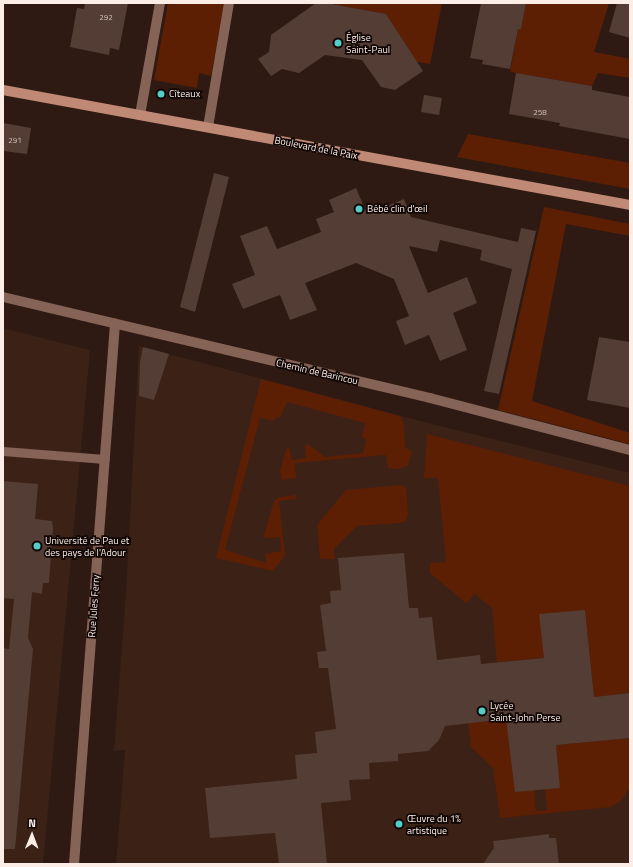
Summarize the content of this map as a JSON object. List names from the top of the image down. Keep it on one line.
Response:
{"streets":{"main road":["Boulevard de la Paix"],"street":["Chemin de Barincou","Rue Jules Ferry"]},"crossings":[["Chemin de Barincou","Rue Jules Ferry"]],"places":["Église Saint-Paul","Cîteaux","Bébé clin d'œil","Université de Pau et des pays de l'Adour","Lycée Saint-John Perse","Œuvre du 1% artistique"],"house_numbers":["292","258","291"],"north":"top"}
